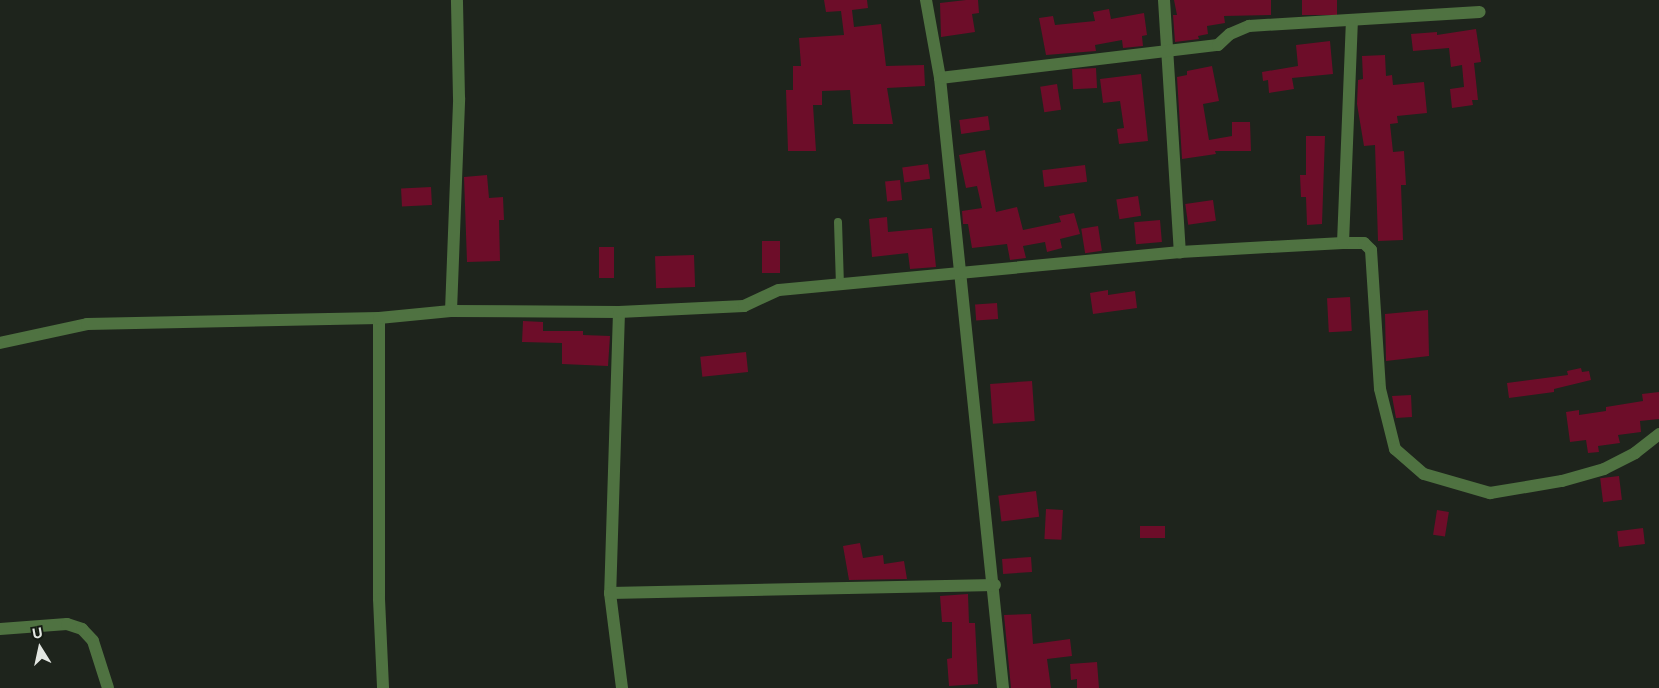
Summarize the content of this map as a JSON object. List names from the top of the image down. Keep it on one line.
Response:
{"north":"top"}
